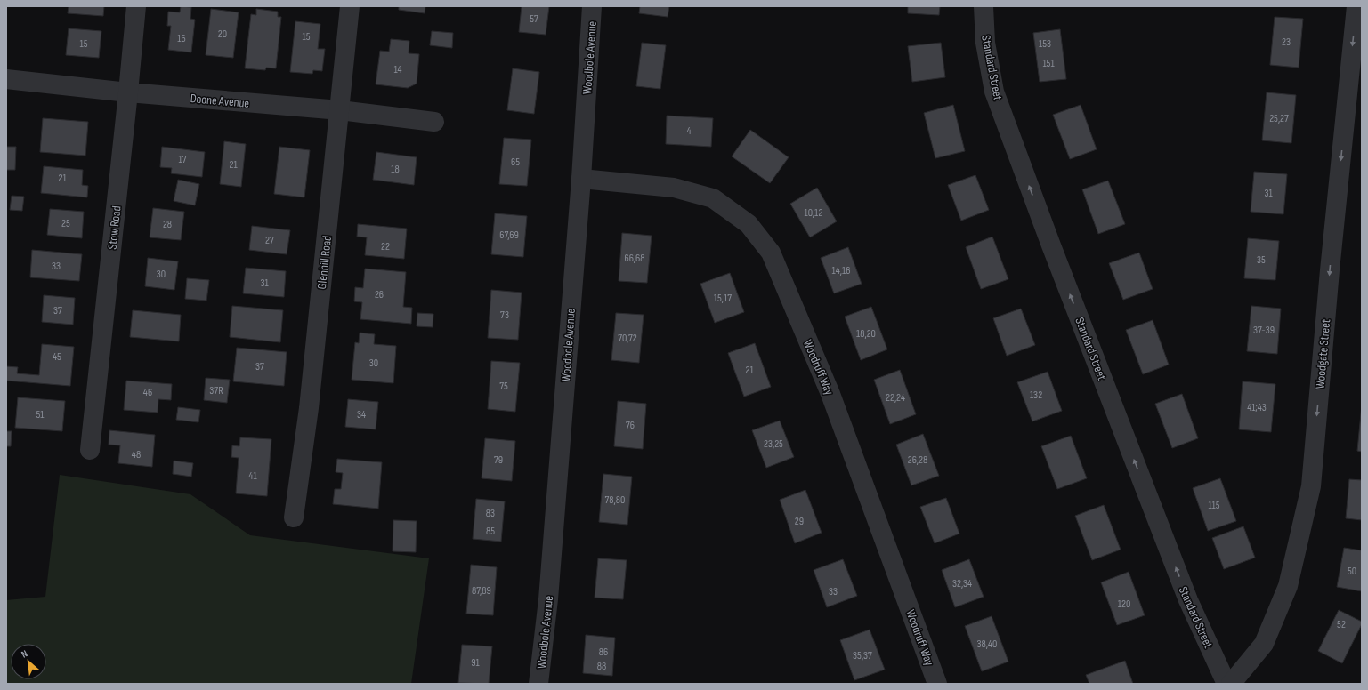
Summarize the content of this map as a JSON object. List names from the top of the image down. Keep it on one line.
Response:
{"streets":{"street":["Woodbole Avenue","Standard Street","Doone Avenue","Stow Road","Glenhill Road","Woodgate Street","Woodruff Way"]},"crossings":[["Woodbole Avenue","Woodruff Way"],["Doone Avenue","Stow Road"],["Doone Avenue","Glenhill Road"]],"one_way":["Standard Street","Woodgate Street"],"house_numbers":["57","20","15","16","23","15","153","151","14","25,27","4","17","65","21","18","21","31","10,12","25","28","67,69","27","22","66,68","35","33","14,16","30","31","26","15,17","37","73","37-39","18,20","70,72","45","30","37","21","75","37R","46","132","22,24","41;43","51","34","76","23,25","48","79","26,28","41","78,80","115","83","29","85","50","32,34","87,89","33","120","52","38,40","86","35,37","91","88"],"north":"top left"}
